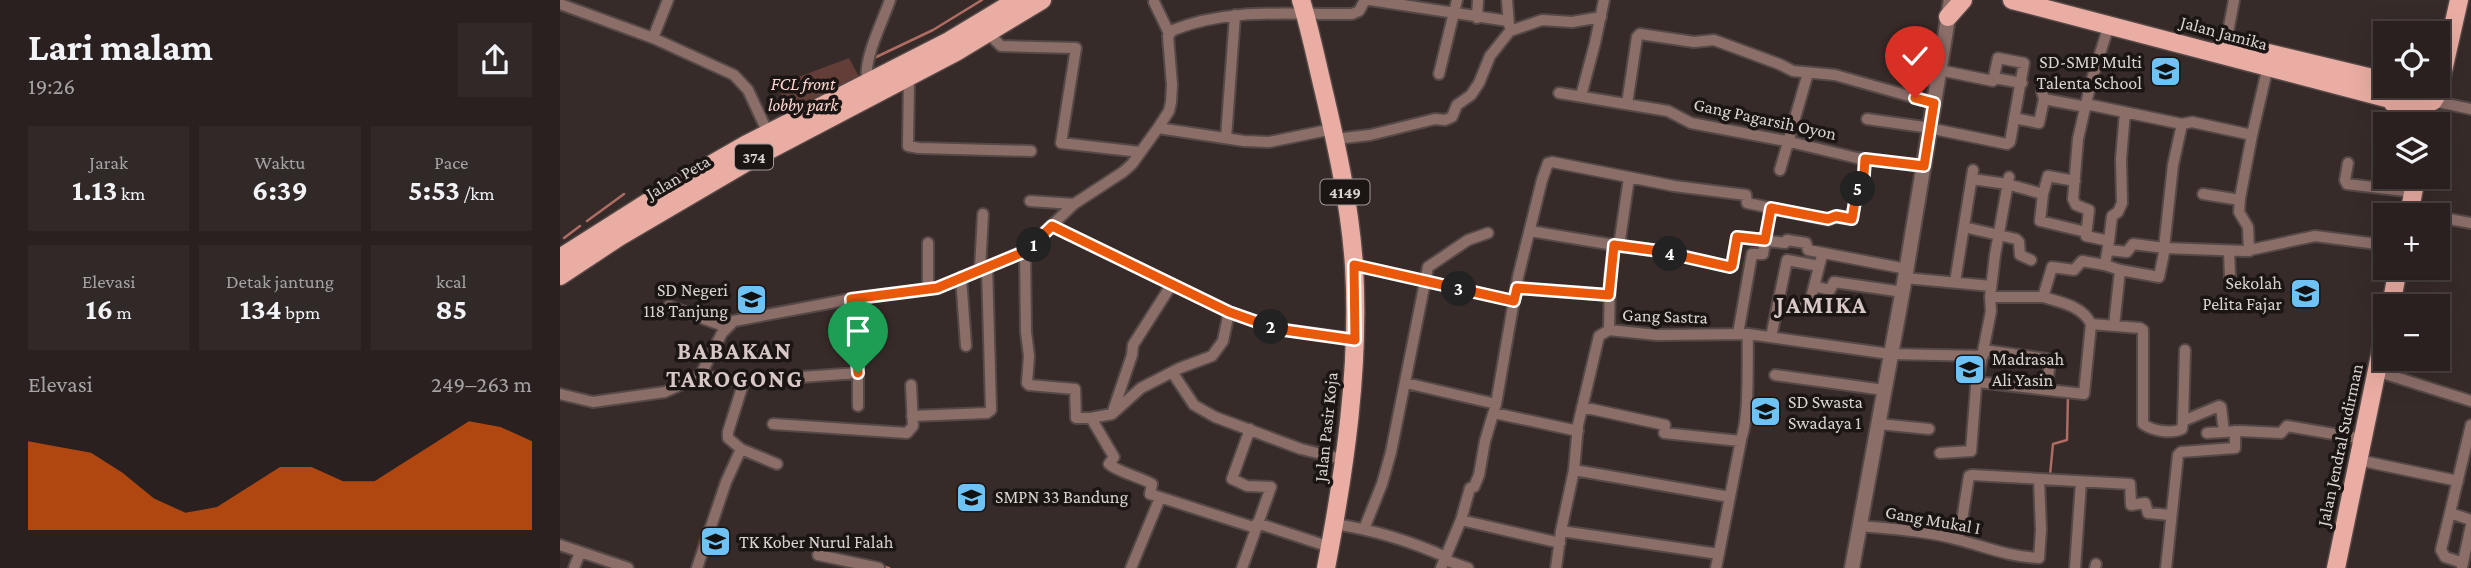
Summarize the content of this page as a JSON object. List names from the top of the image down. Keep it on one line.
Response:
{"streets":{"main road":["Jalan Jamika","374","Jalan Peta","4149","Jalan Pasir Koja","Jalan Jendral Sudirman"],"street":["Gang Pagarsih Oyon","Gang Sastra","Gang Mukal I"]},"districts":["JAMIKA","BABAKAN TAROGONG"],"parks":["FCL front lobby park"],"places":{"school or university":["SD-SMP Multi Talenta School","Sekolah Pelita Fajar","SD Negeri 118 Tanjung","Madrasah Ali Yasin","SD Swasta Swadaya 1","SMPN 33 Bandung","TK Kober Nurul Falah"]},"page":{"heading":["Lari malam","19:26"],"map_buttons":["+","−"],"stats":[["Jarak","1.13 km"],["Waktu","6:39"],["Pace","5:53 /km"],["Elevasi","16 m"],["Detak jantung","134 bpm"],["kcal","85"]],"pins":["5","1","4","3","2"],"chart":["Elevasi","249–263 m"]}}
